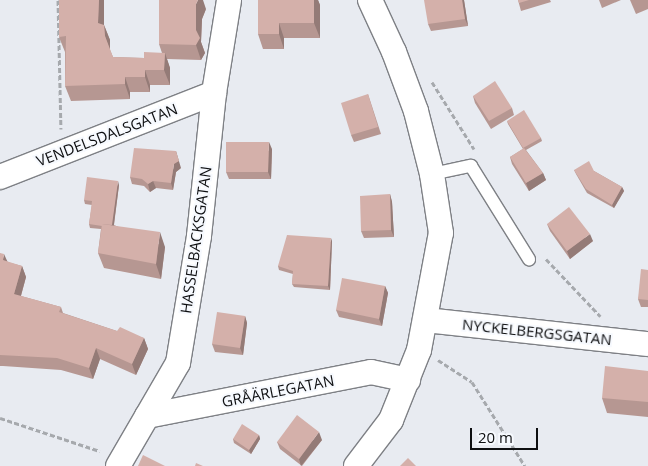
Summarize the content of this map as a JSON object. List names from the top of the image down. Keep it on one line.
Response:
{"streets":{"street":["VENDELSDALSGATAN","HASSELBACKSGATAN","NYCKELBERGSGATAN","GRÅÄRLEGATAN"]},"crossings":[["VENDELSDALSGATAN","HASSELBACKSGATAN"],["HASSELBACKSGATAN","GRÅÄRLEGATAN"]],"scale_bar":"20 m"}
